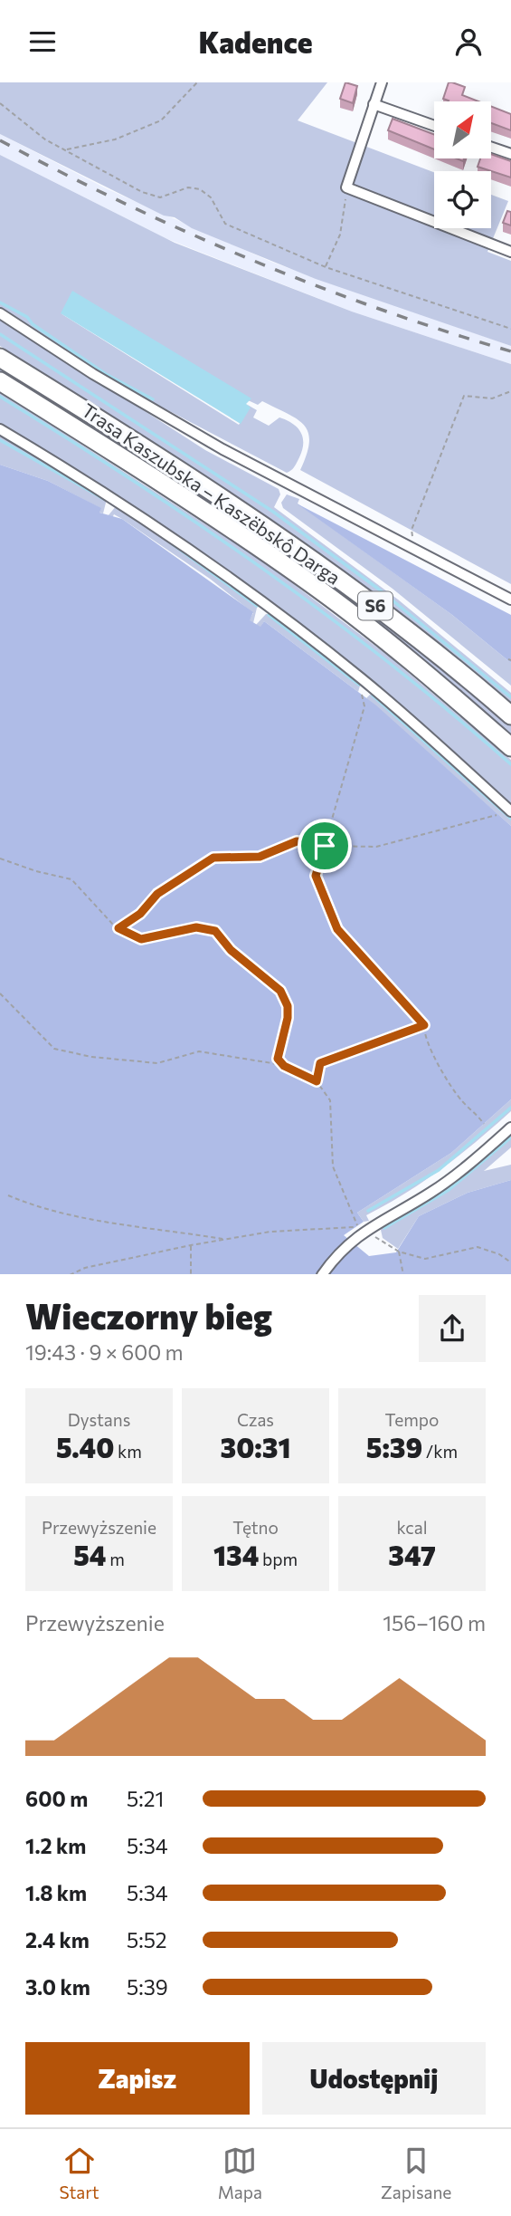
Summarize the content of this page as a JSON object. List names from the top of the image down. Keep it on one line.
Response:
{"streets":{"highway":["Trasa Kaszubska – Kaszëbskô Darga","S6"]},"north":"top right","page":{"header":"Kadence","heading":["Wieczorny bieg","19:43 · 9 × 600 m"],"stats":[["Dystans","5.40 km"],["Czas","30:31"],["Tempo","5:39 /km"],["Przewyższenie","54 m"],["Tętno","134 bpm"],["kcal","347"]],"chart":["Przewyższenie","156–160 m"],"list":[{"name":"600 m","note":"5:21"},{"name":"1.2 km","note":"5:34"},{"name":"1.8 km","note":"5:34"},{"name":"2.4 km","note":"5:52"},{"name":"3.0 km","note":"5:39"}],"buttons":["Zapisz","Udostępnij"],"tabs":["Start","Mapa","Zapisane"]}}
